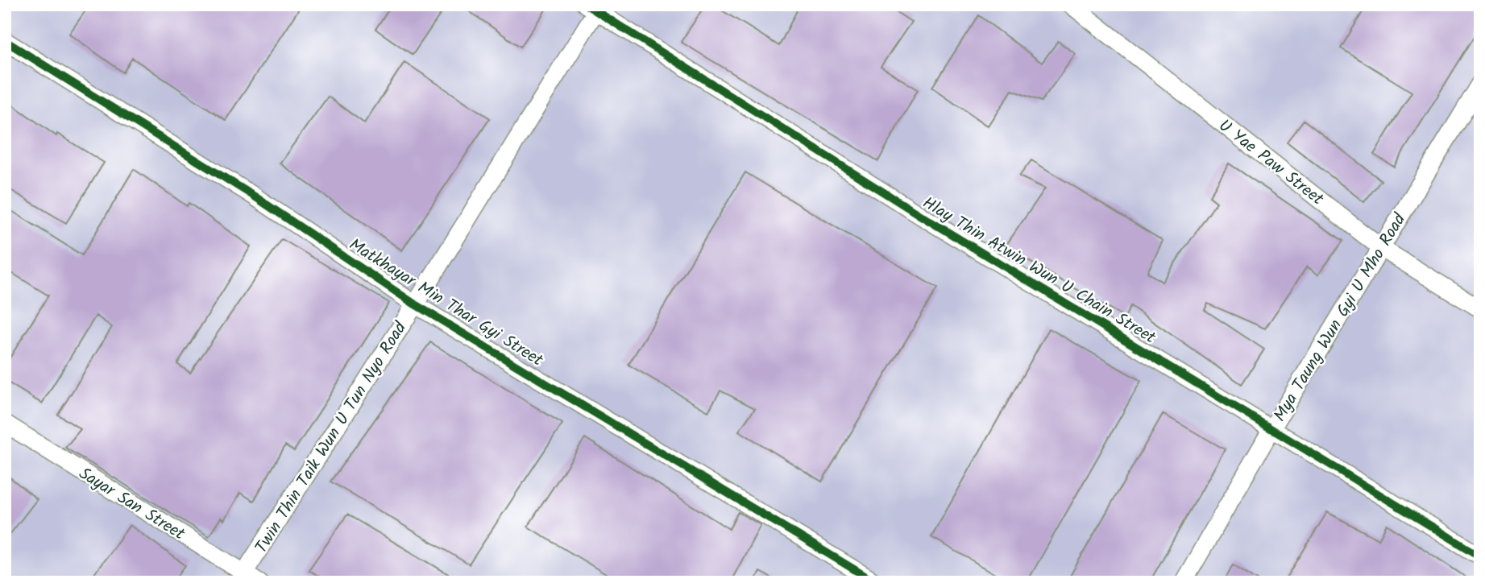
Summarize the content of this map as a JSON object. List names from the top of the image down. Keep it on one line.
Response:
{"streets":{"street":["U Yae Paw Street","Hlay Thin Atwin Wun U Chain Street","Matkhayar Min Thar Gyi Street","Mya Taung Wun Gyi U Mho Road","Twin Thin Taik Wun U Tun Nyo Road","Sayar San Street"]},"crossings":[["U Yae Paw Street","Mya Taung Wun Gyi U Mho Road"],["Hlay Thin Atwin Wun U Chain Street","Mya Taung Wun Gyi U Mho Road"],["Hlay Thin Atwin Wun U Chain Street","Twin Thin Taik Wun U Tun Nyo Road"],["Matkhayar Min Thar Gyi Street","Twin Thin Taik Wun U Tun Nyo Road"],["Twin Thin Taik Wun U Tun Nyo Road","Sayar San Street"]]}
